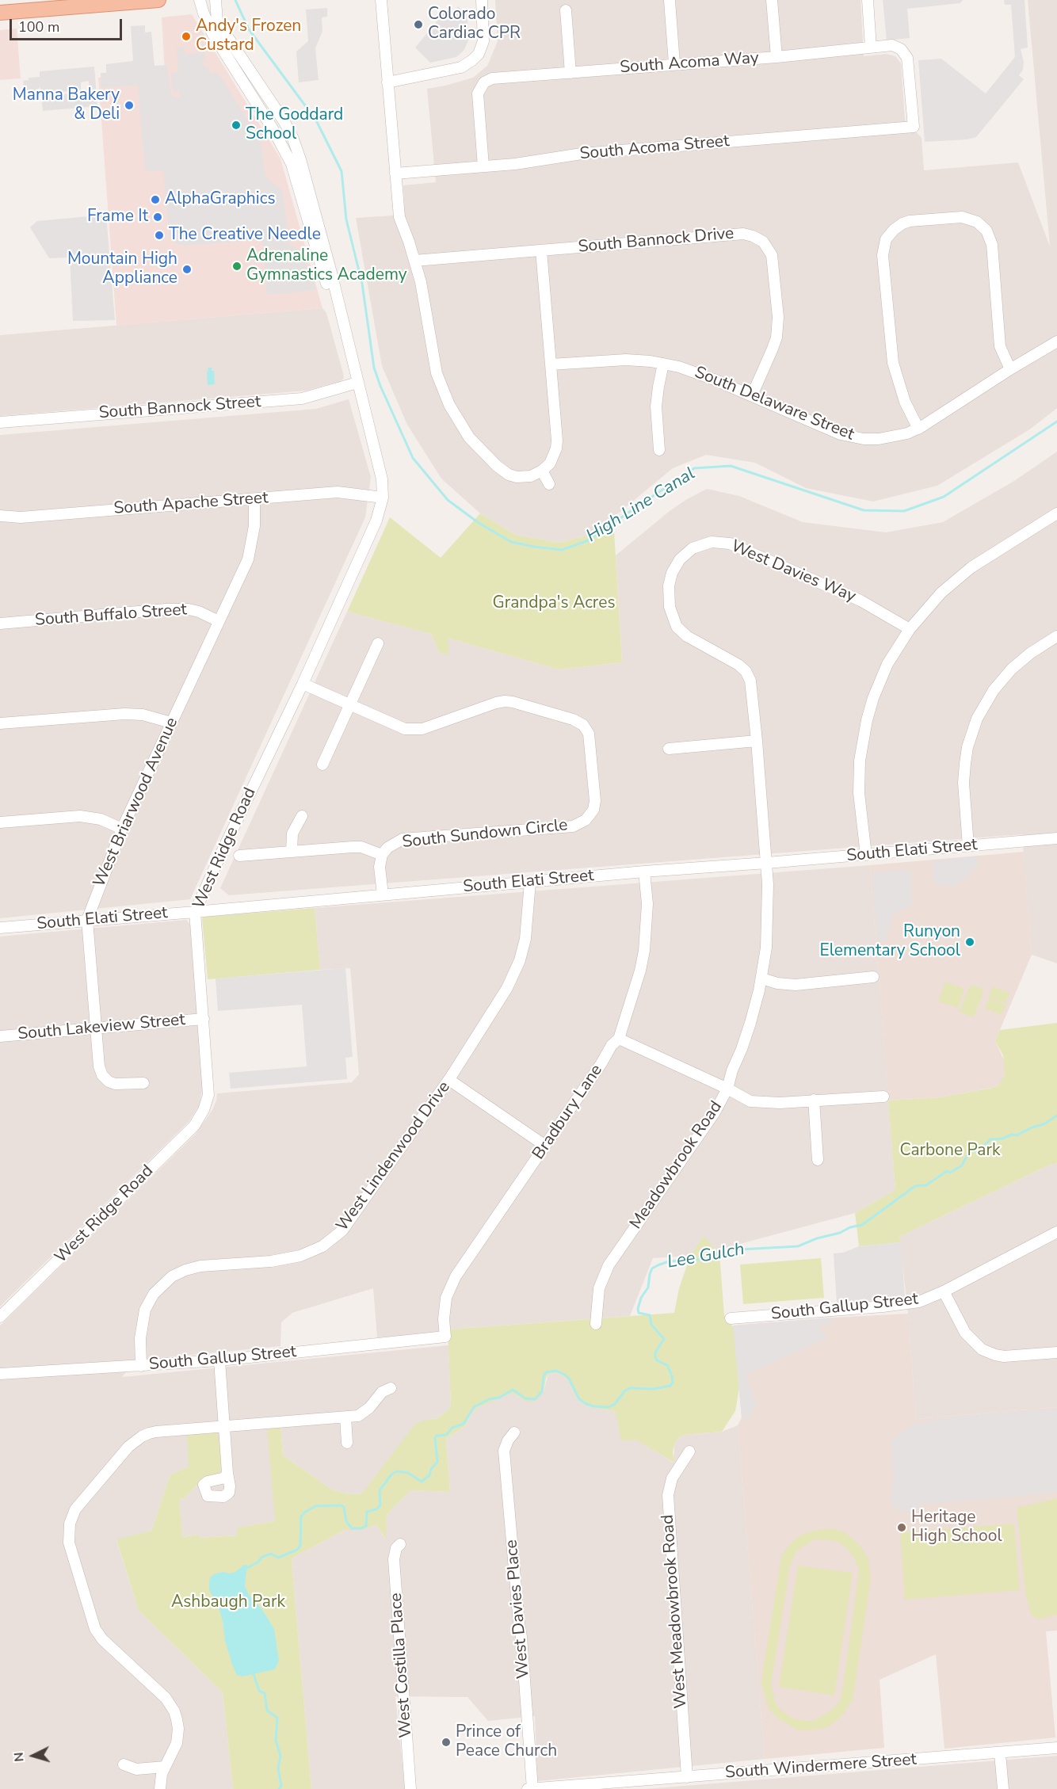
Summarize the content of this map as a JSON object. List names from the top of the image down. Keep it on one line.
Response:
{"streets":{"street":["South Acoma Way","South Acoma Street","South Bannock Drive","South Delaware Street","South Bannock Street","South Apache Street","West Davies Way","South Buffalo Street","West Briarwood Avenue","South Sundown Circle","West Ridge Road","South Elati Street","South Lakeview Street","Bradbury Lane","West Lindenwood Drive","Meadowbrook Road","South Gallup Street","West Davies Place","West Meadowbrook Road","West Costilla Place","South Windermere Street"]},"crossings":[["South Acoma Way","South Acoma Street"],["South Bannock Drive","South Delaware Street"],["South Bannock Street","West Ridge Road"],["South Apache Street","West Briarwood Avenue"],["South Apache Street","West Ridge Road"],["West Davies Way","South Elati Street"],["West Davies Way","Meadowbrook Road"],["South Buffalo Street","West Briarwood Avenue"],["West Briarwood Avenue","South Elati Street"],["West Briarwood Avenue","South Lakeview Street"],["South Sundown Circle","West Ridge Road"],["South Sundown Circle","South Elati Street"],["West Ridge Road","South Elati Street"],["West Ridge Road","South Lakeview Street"],["South Elati Street","Bradbury Lane"],["South Elati Street","West Lindenwood Drive"],["South Elati Street","Meadowbrook Road"],["Bradbury Lane","South Gallup Street"],["West Lindenwood Drive","South Gallup Street"],["West Davies Place","South Windermere Street"],["West Meadowbrook Road","South Windermere Street"]],"water":["High Line Canal","Lee Gulch"],"parks":["Grandpa's Acres","Carbone Park","Ashbaugh Park"],"places":["Colorado Cardiac CPR","Andy's Frozen Custard","Manna Bakery & Deli","The Goddard School","AlphaGraphics","Frame It","The Creative Needle","Adrenaline Gymnastics Academy","Mountain High Appliance","Runyon Elementary School","Heritage High School","Prince of Peace Church"],"scale_bar":"100 m","north":"left"}
